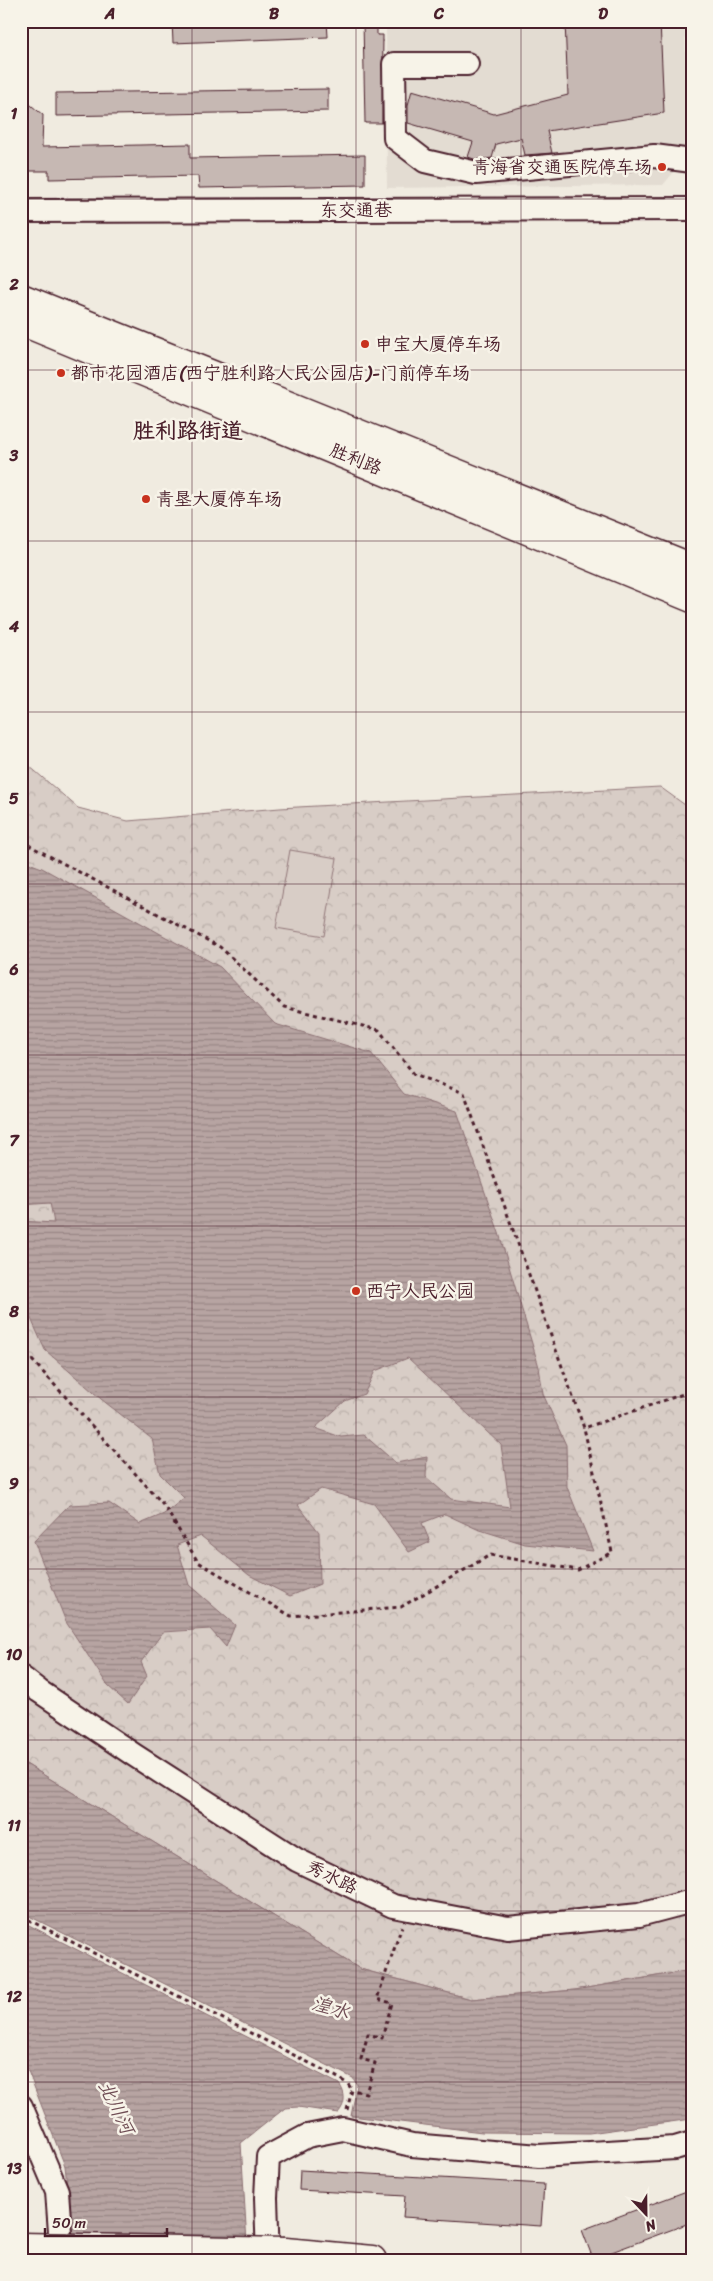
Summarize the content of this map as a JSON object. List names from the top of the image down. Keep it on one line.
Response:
{"streets":{"main road":["胜利路"],"street":["东交通巷","秀水路"]},"districts":["胜利路街道"],"water":["湟水","北川河"],"places":["青海省交通医院停车场","申宝大厦停车场","都市花园酒店(西宁胜利路人民公园店)-门前停车场","青垦大厦停车场","西宁人民公园"],"scale_bar":"50 m","north":"bottom","grid":{"columns":["A","B","C","D"],"rows":["1","2","3","4","5","6","7","8","9","10","11","12","13"]}}
